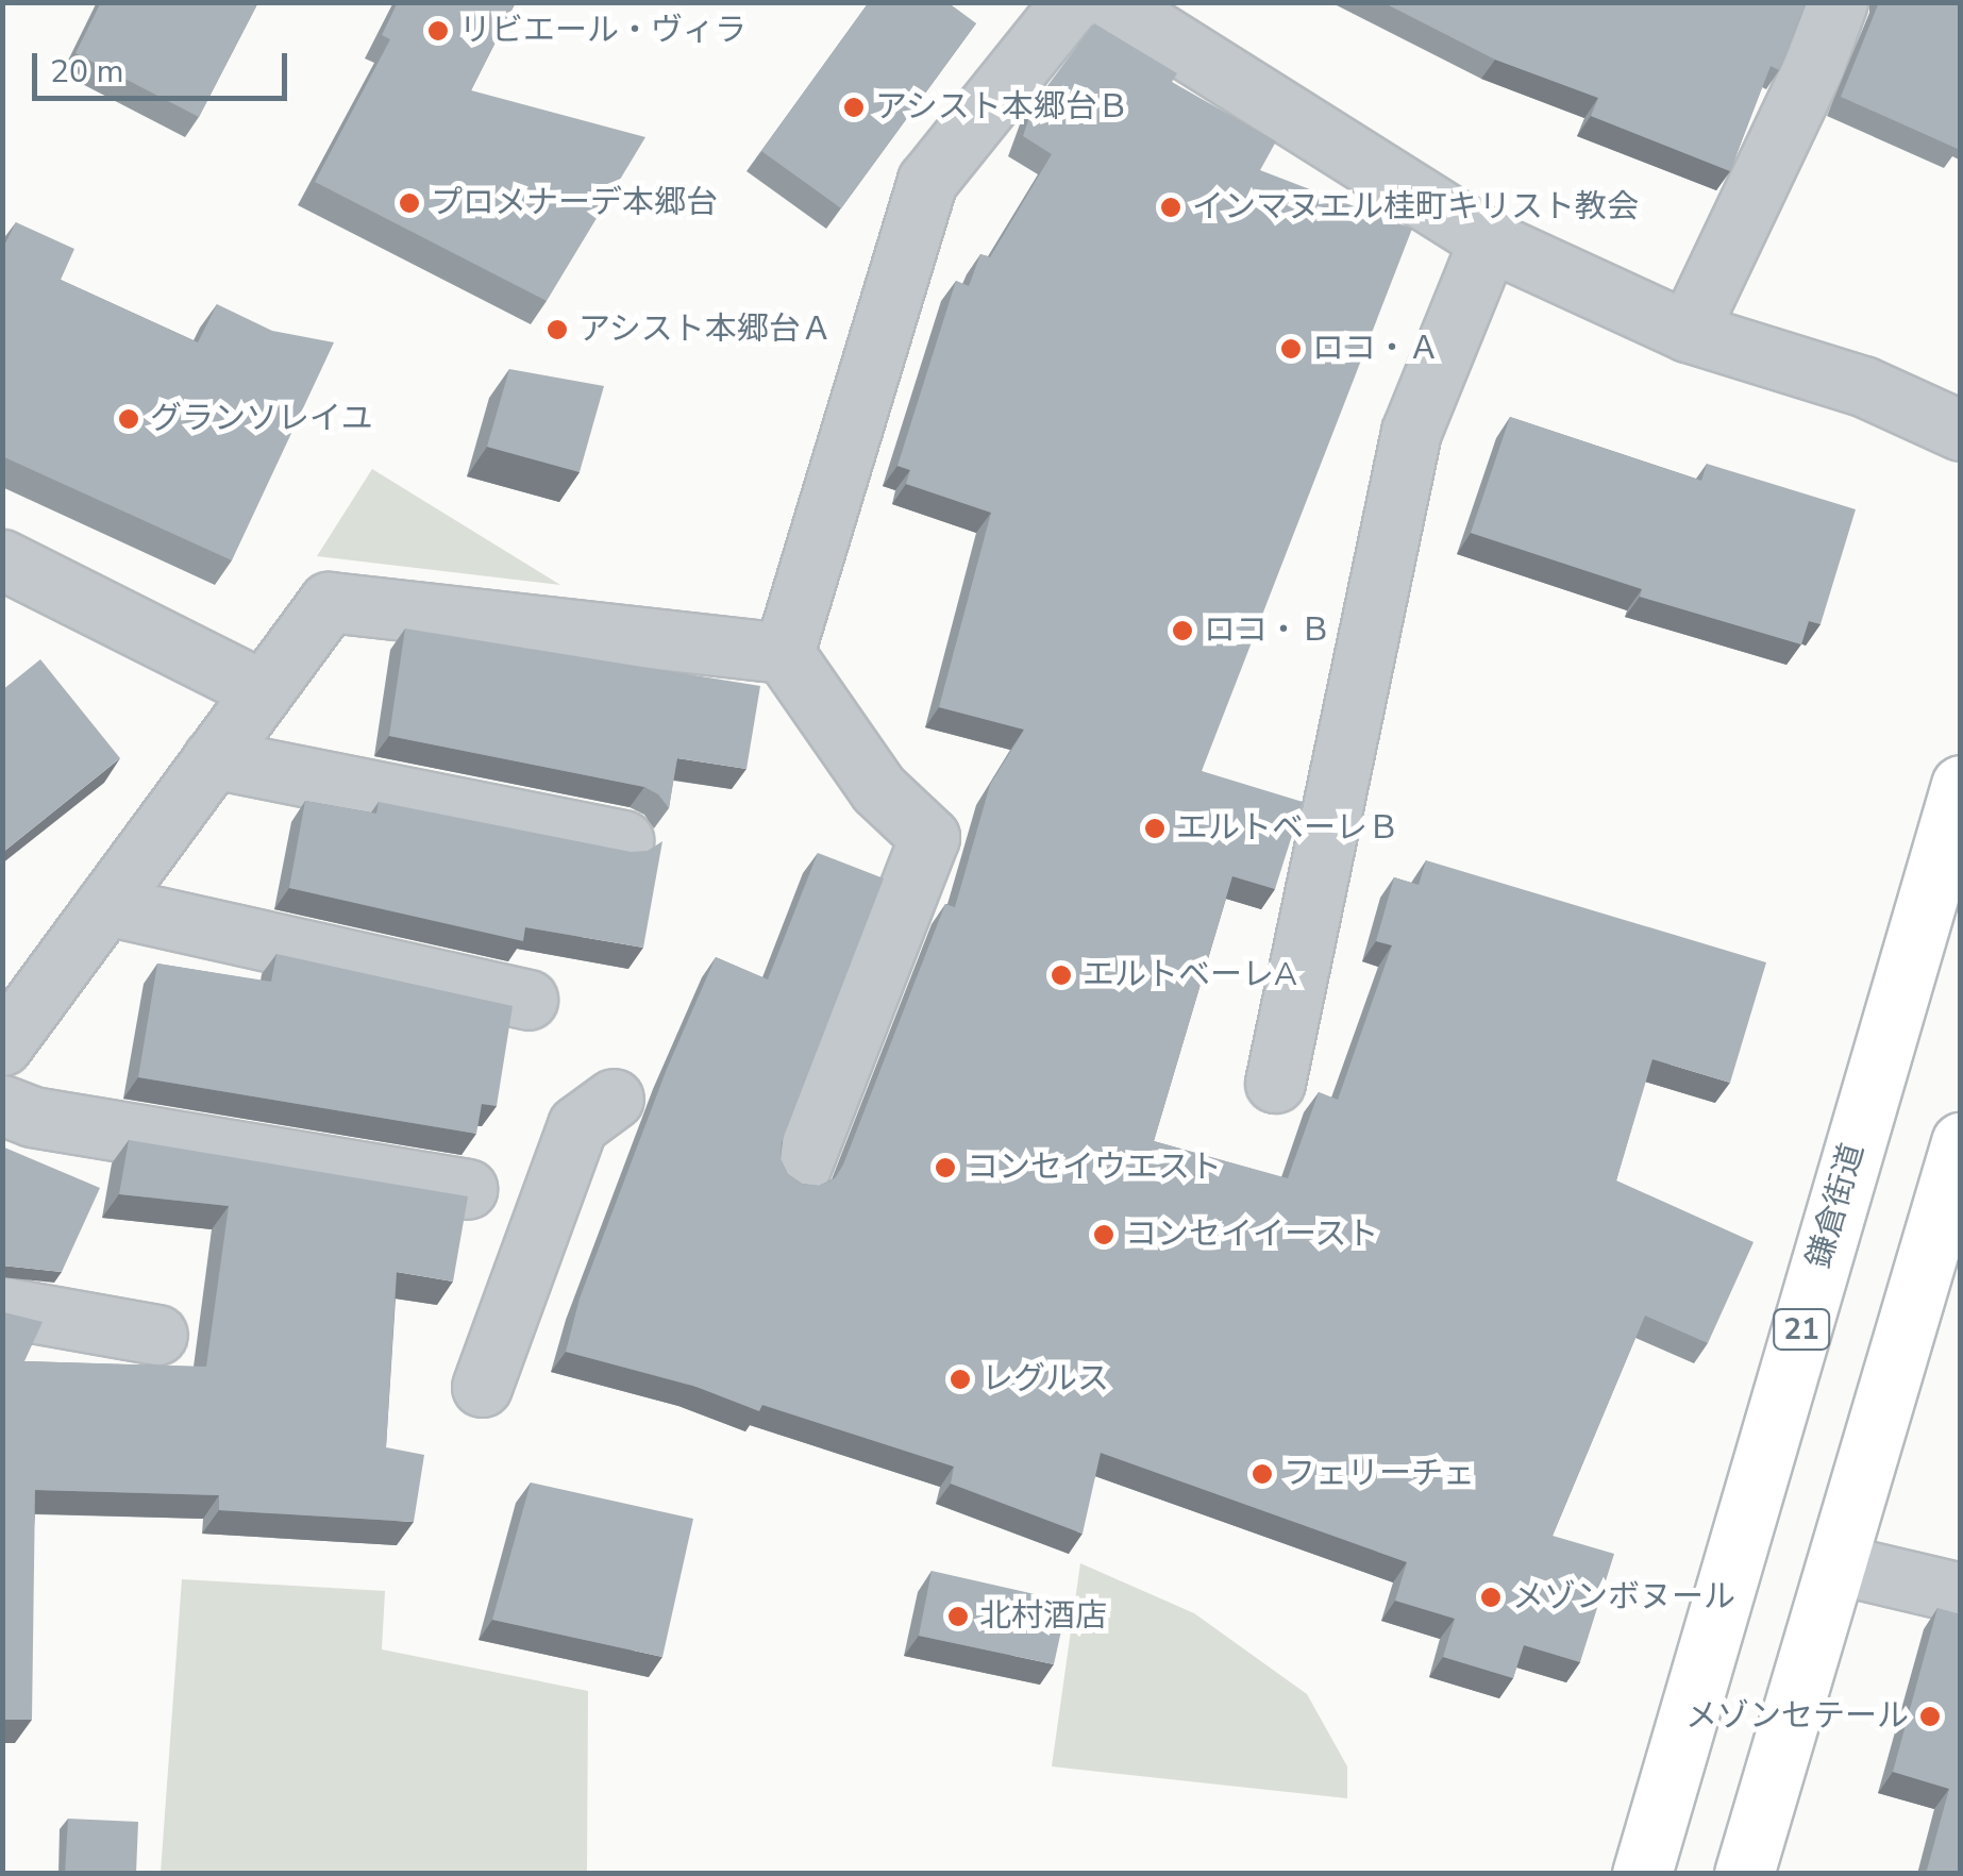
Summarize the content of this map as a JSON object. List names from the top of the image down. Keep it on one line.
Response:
{"streets":{"main road":["鎌倉街道","21"]},"places":["リビエール・ヴィラ","アシスト本郷台Ｂ","プロメナーデ本郷台","インマヌエル桂町キリスト教会","アシスト本郷台Ａ","ロコ・Ａ","グランソレイユ","ロコ・Ｂ","エルトベーレＢ","エルトベーレA","コンセイウエスト","コンセイイースト","レグルス","フェリーチェ","メゾンボヌール","北村酒店","メゾンセテール"],"scale_bar":"20 m"}
